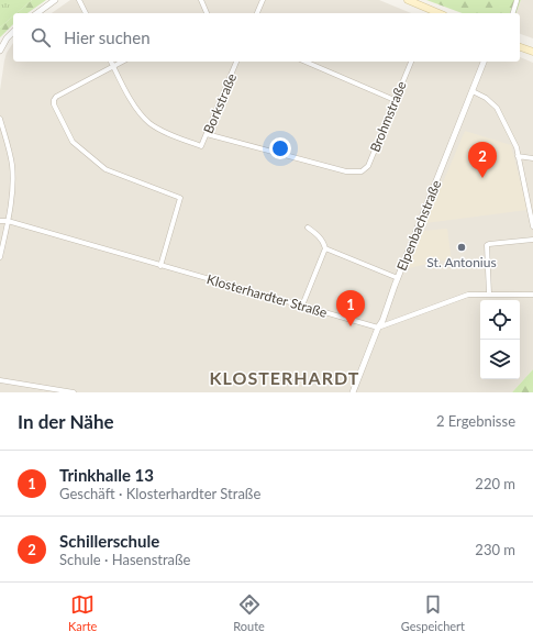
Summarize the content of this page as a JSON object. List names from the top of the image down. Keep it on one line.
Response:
{"streets":{"street":["Borkstraße","Brohmstraße","Elpenbachstraße","Klosterhardter Straße"]},"crossings":[["Borkstraße","Brohmstraße"],["Elpenbachstraße","Klosterhardter Straße"]],"districts":["KLOSTERHARDT"],"places":["St. Antonius"],"page":{"search":"Hier suchen","pins":["2","1"],"heading":["In der Nähe","2 Ergebnisse"],"list":[{"mark":"1","name":"Trinkhalle 13","note":"Geschäft · Klosterhardter Straße","value":"220 m"},{"mark":"2","name":"Schillerschule","note":"Schule · Hasenstraße","value":"230 m"}],"nav":["Karte","Route","Gespeichert"]}}
